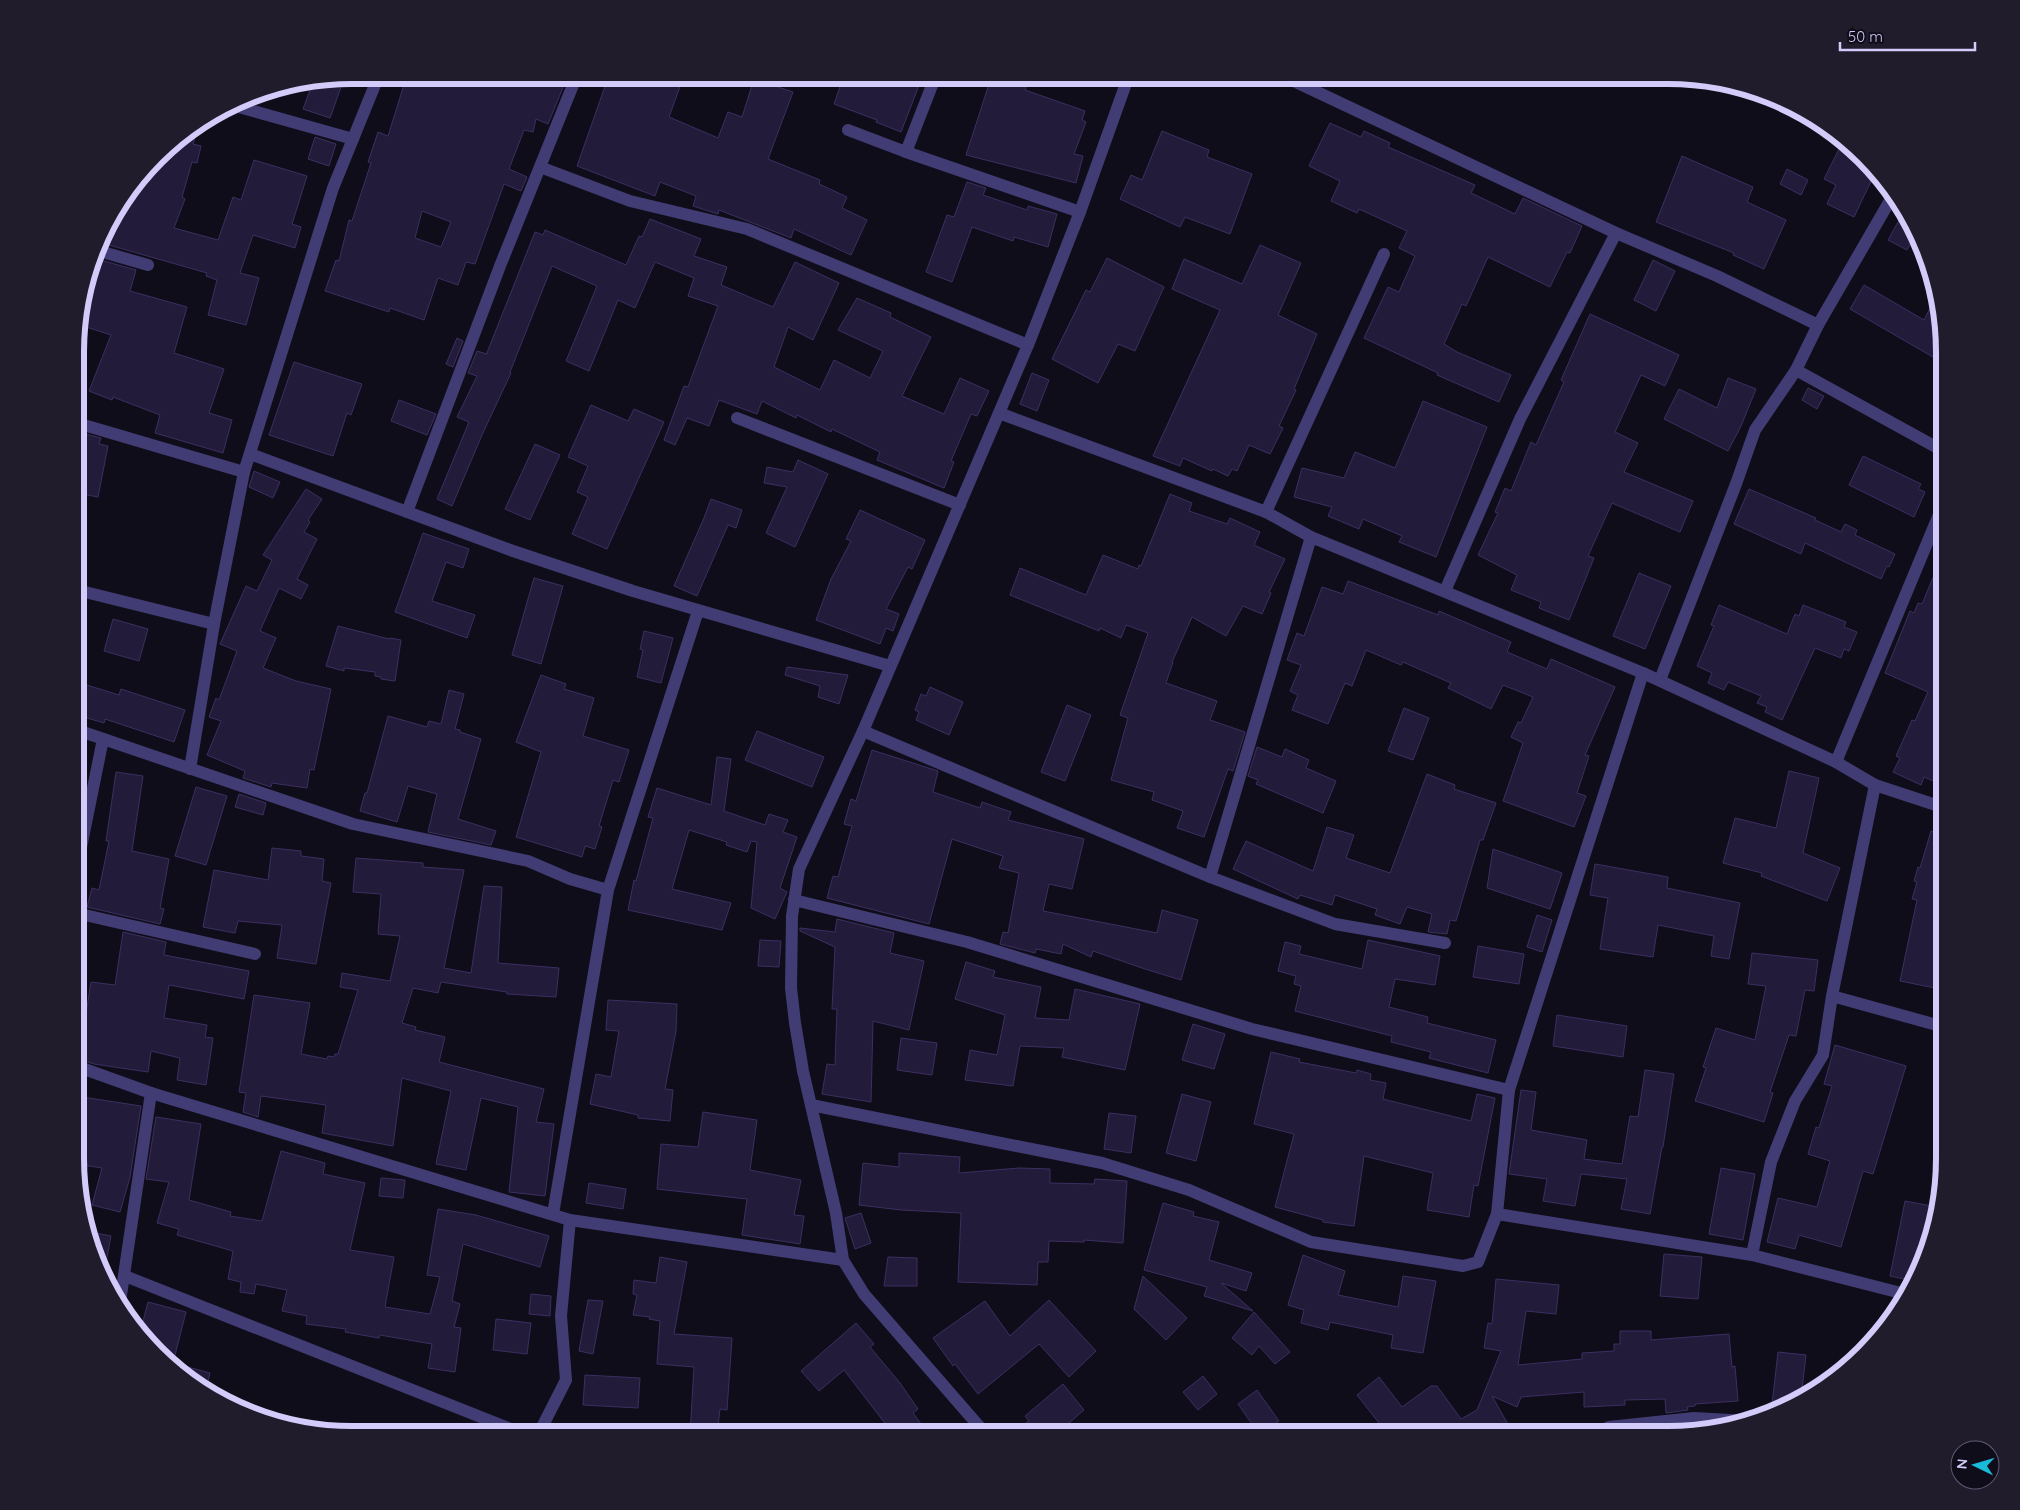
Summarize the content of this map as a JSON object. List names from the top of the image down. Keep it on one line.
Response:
{"scale_bar":"50 m","north":"left"}
